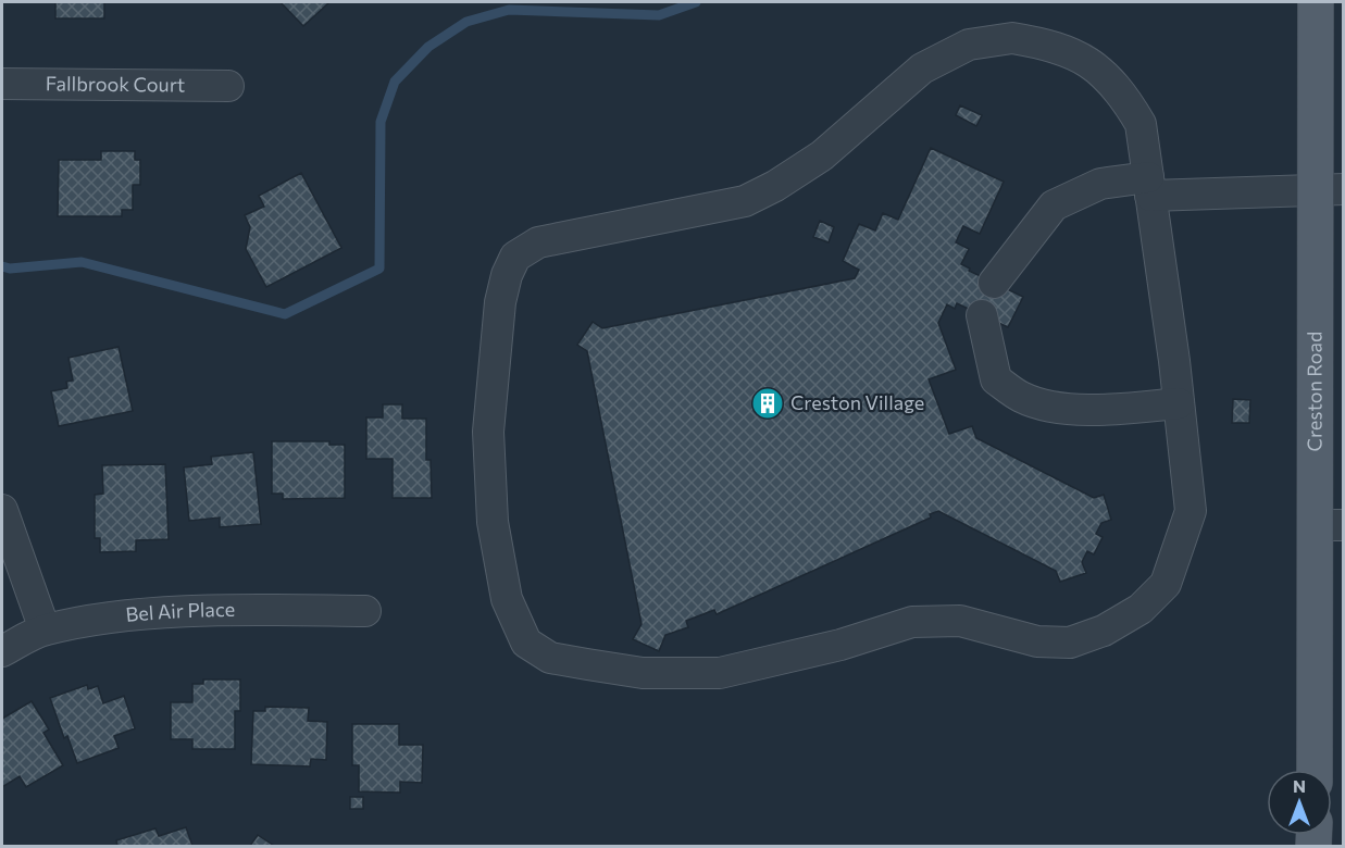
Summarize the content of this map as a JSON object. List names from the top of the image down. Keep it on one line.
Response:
{"streets":{"main road":["Creston Road"],"street":["Fallbrook Court","Bel Air Place"]},"places":{"building":["Creston Village"]},"north":"top"}
